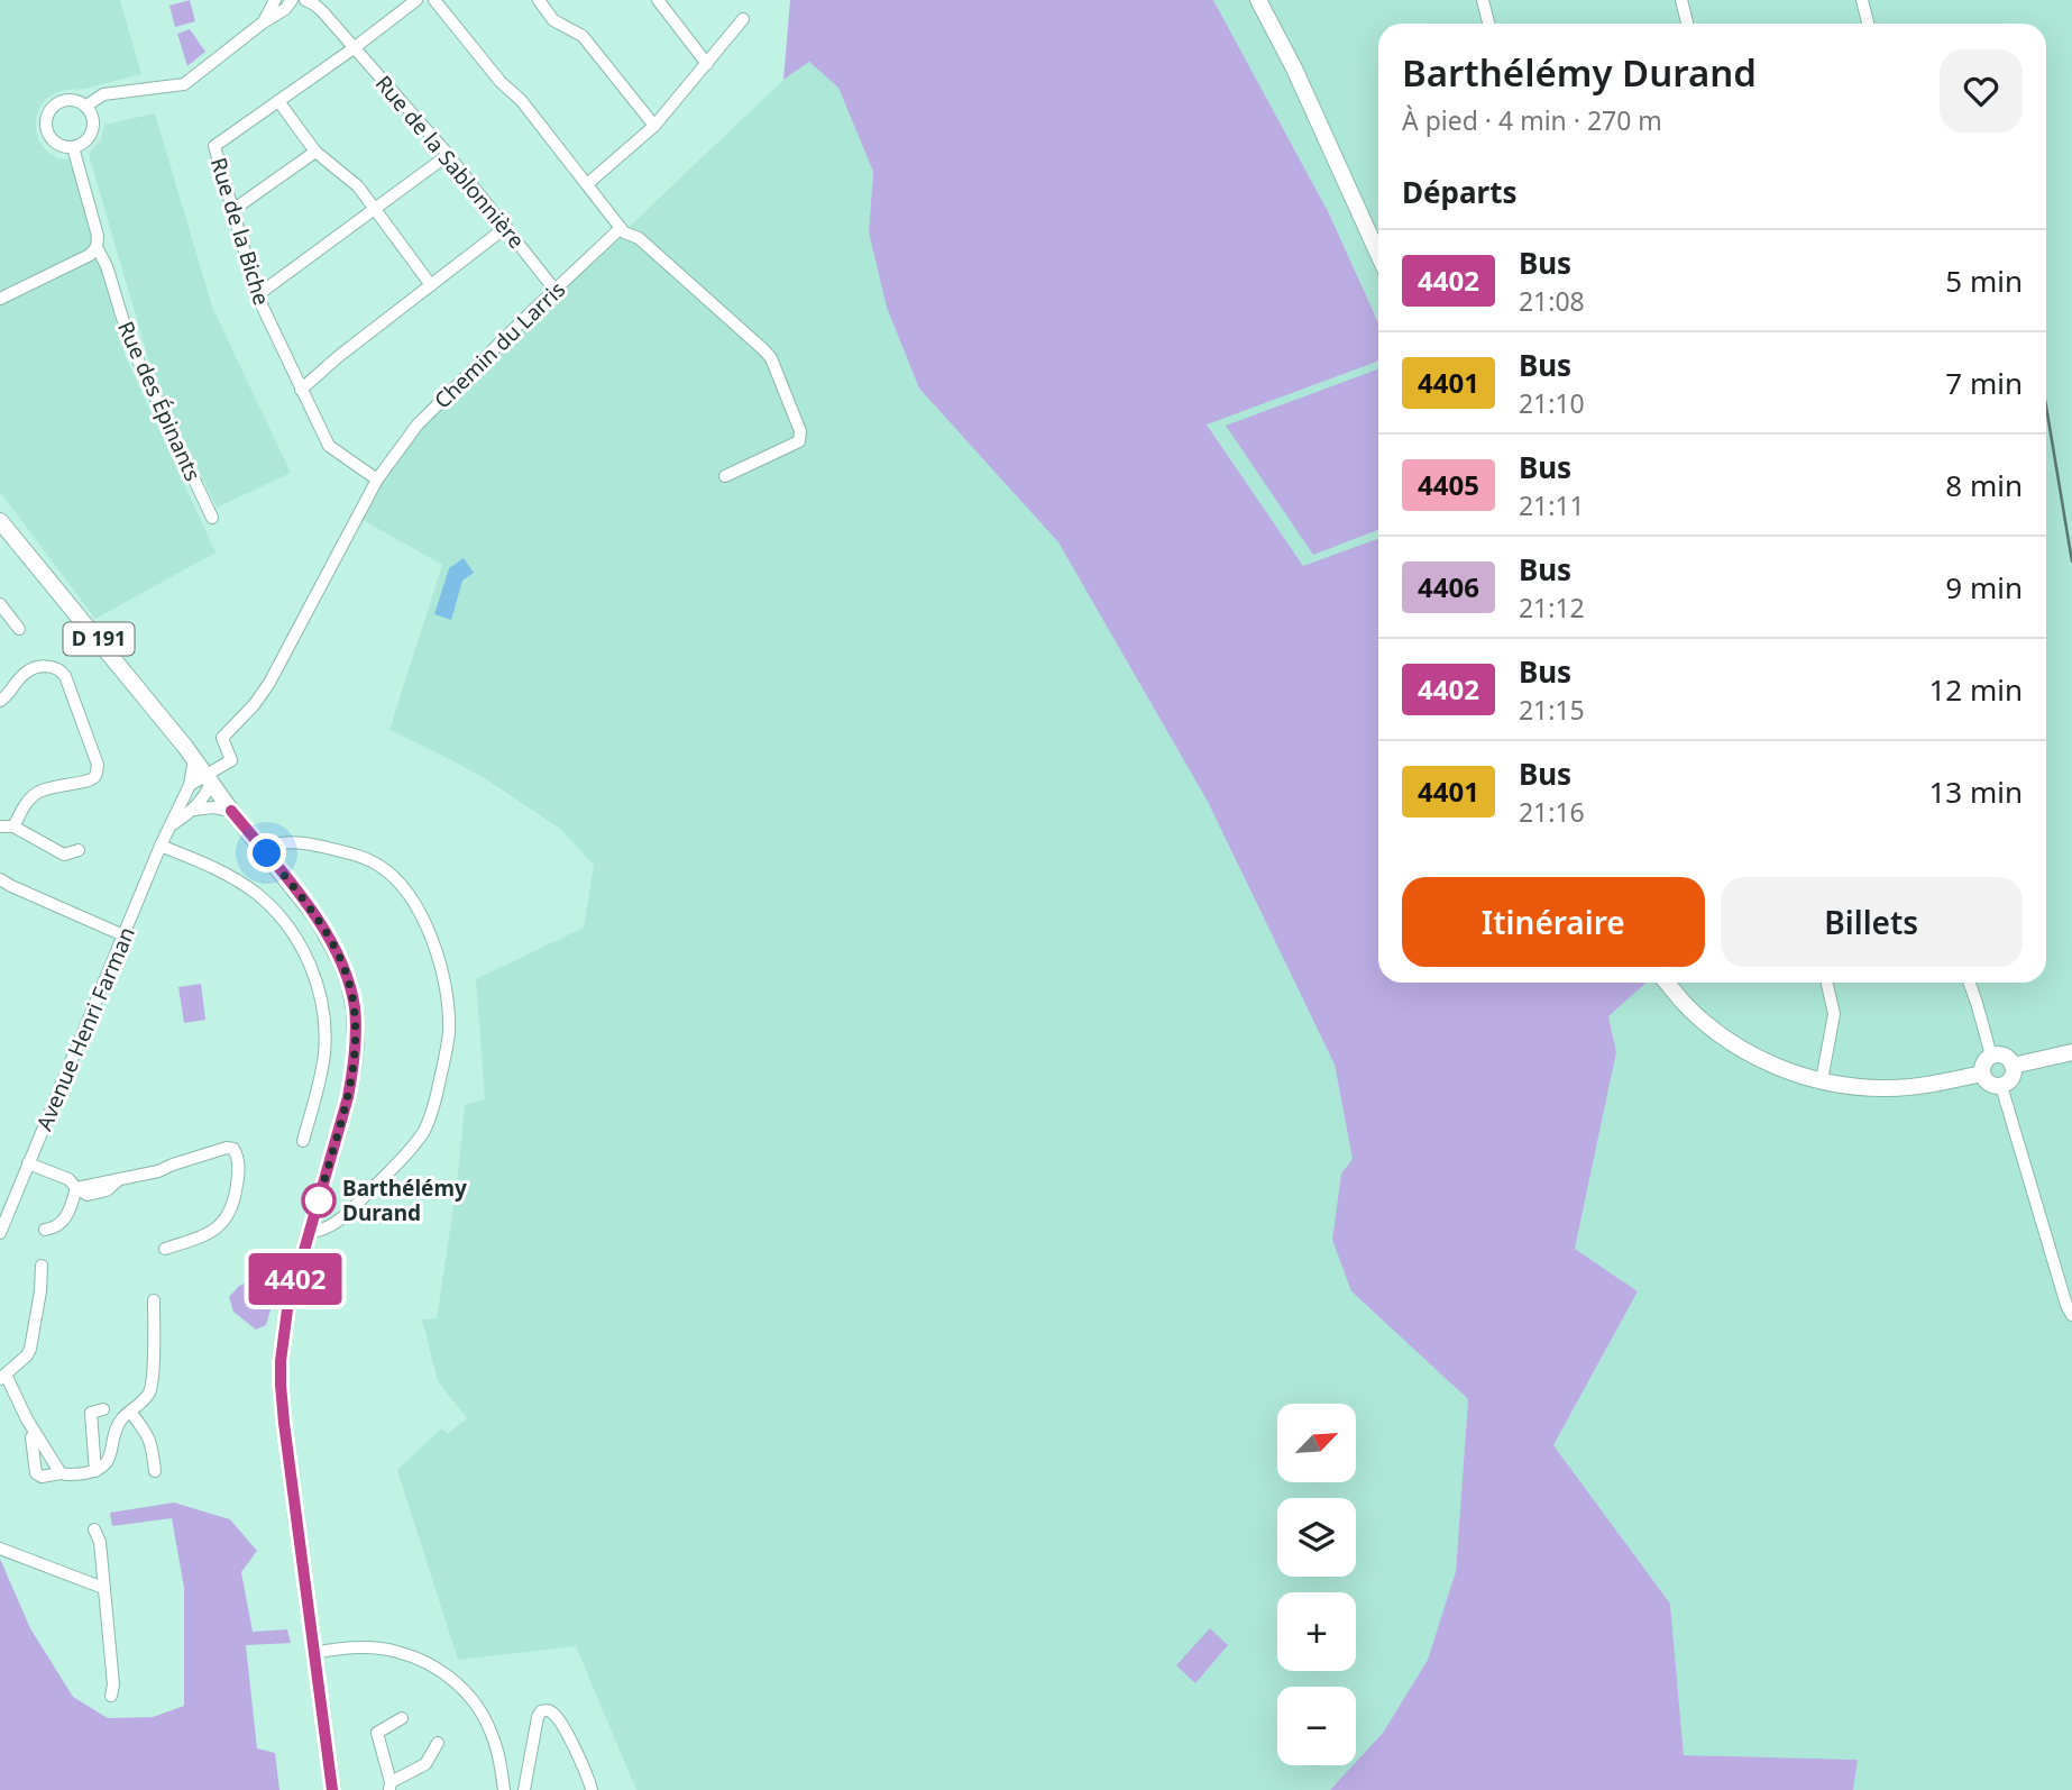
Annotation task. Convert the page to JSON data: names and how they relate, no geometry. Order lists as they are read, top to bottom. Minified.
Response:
{"streets":{"main road":["D 191"],"street":["Rue de la Sablonnière","Rue de la Biche","Chemin du Larris","Rue des Épinants","Avenue Henri Farman"]},"crossings":[["Rue de la Sablonnière","Rue de la Biche"],["Rue de la Sablonnière","Chemin du Larris"],["Rue de la Biche","Chemin du Larris"],["Chemin du Larris","D 191"],["Chemin du Larris","Avenue Henri Farman"],["D 191","Avenue Henri Farman"]],"places":["Barthélémy Durand"],"lines":["bus line 4402"],"north":"top right","page":{"on_map":"4402","heading":[["Barthélémy Durand","À pied · 4 min · 270 m"],"Départs"],"list":[{"mark":"4402","name":"Bus","note":"21:08","value":"5 min"},{"mark":"4401","name":"Bus","note":"21:10","value":"7 min"},{"mark":"4405","name":"Bus","note":"21:11","value":"8 min"},{"mark":"4406","name":"Bus","note":"21:12","value":"9 min"},{"mark":"4402","name":"Bus","note":"21:15","value":"12 min"},{"mark":"4401","name":"Bus","note":"21:16","value":"13 min"}],"buttons":["Itinéraire","Billets"],"map_buttons":["+","−"]}}
